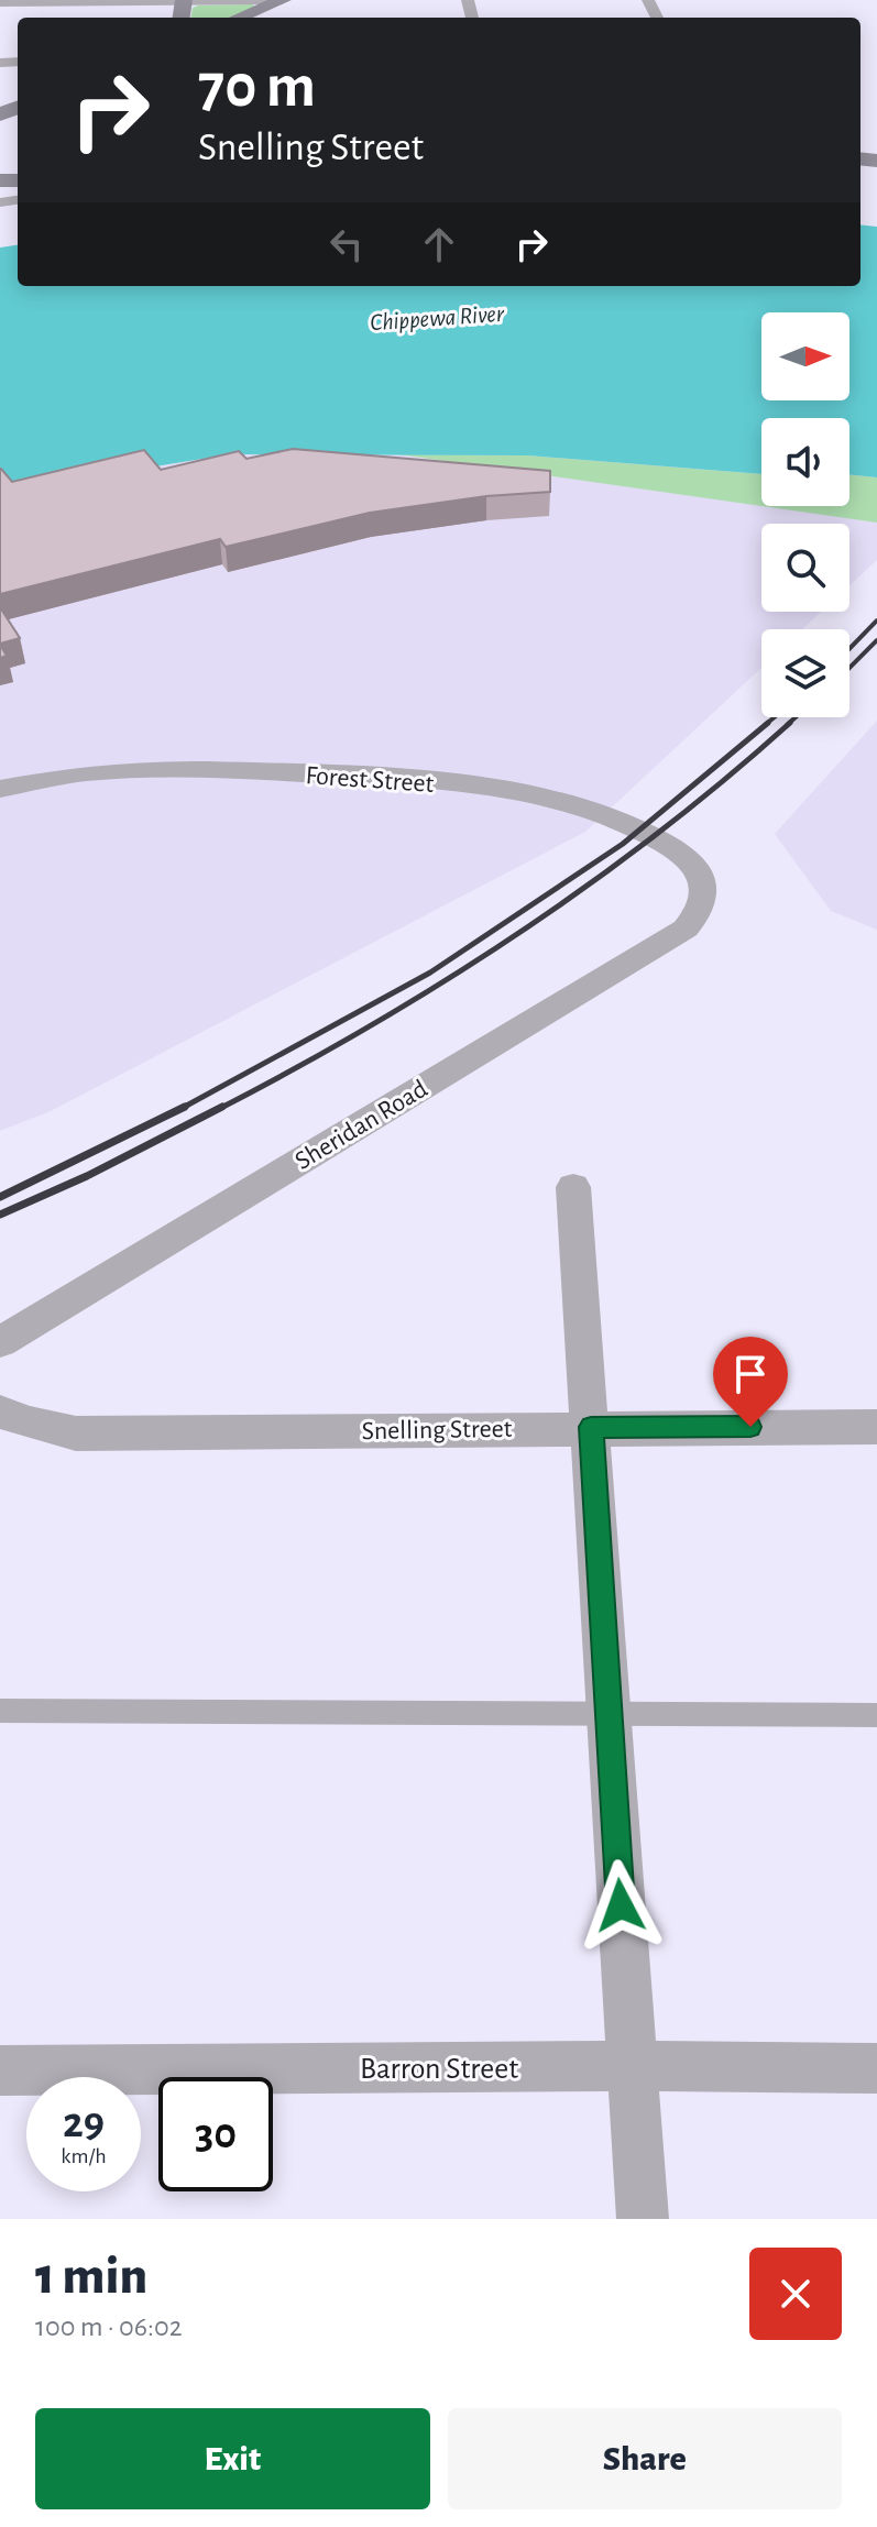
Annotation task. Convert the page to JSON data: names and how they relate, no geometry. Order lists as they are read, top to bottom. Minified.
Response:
{"streets":{"street":["Forest Street","Sheridan Road","Snelling Street","Barron Street"]},"crossings":[["Forest Street","Sheridan Road"]],"water":["Chippewa River"],"north":"right","page":{"turn":["70 m","Snelling Street"],"speed":"29 km/h","limit":"30","heading":["1 min","100 m · 06:02"],"buttons":["Exit","Share"]}}
